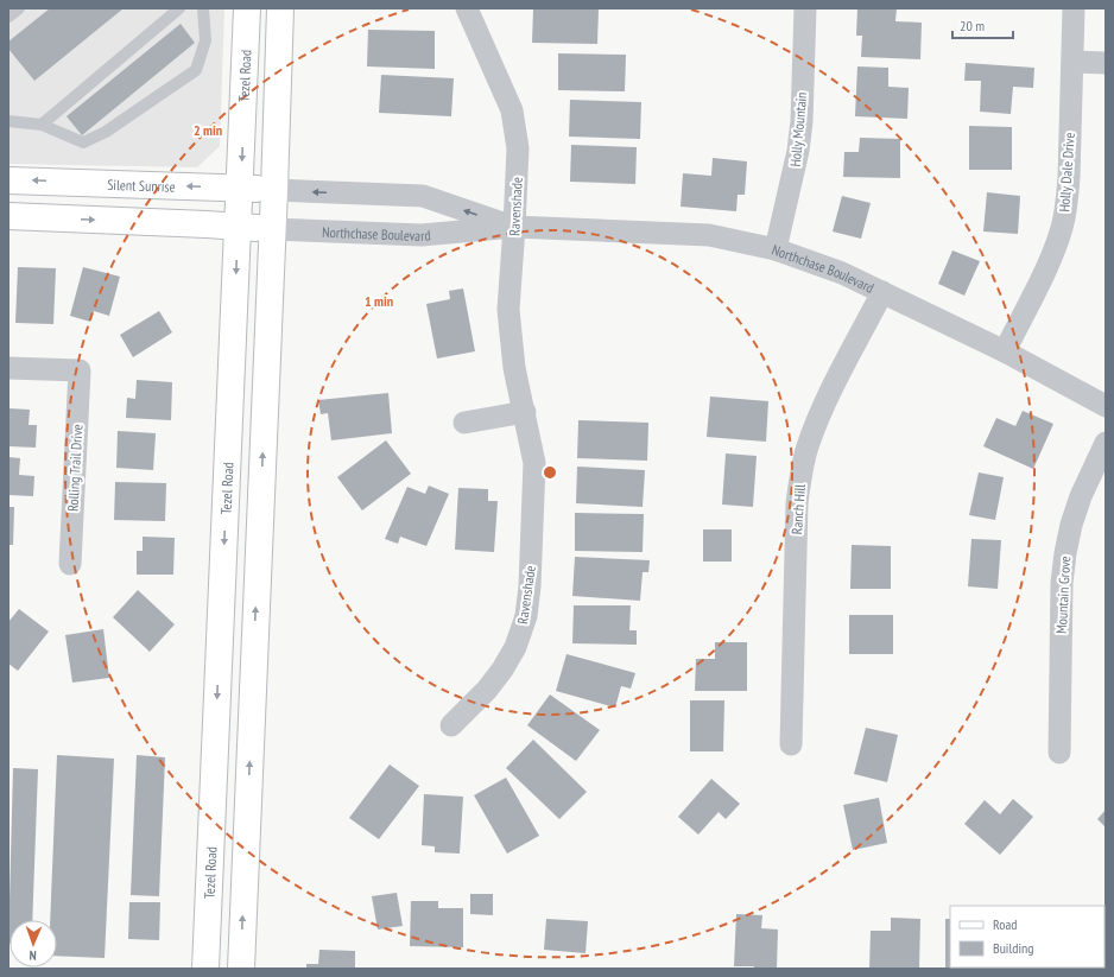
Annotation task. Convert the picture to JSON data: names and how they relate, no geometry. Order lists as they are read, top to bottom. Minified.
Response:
{"streets":{"main road":["Tezel Road","Silent Sunrise","Northchase Boulevard"],"street":["Holly Mountain","Holly Dale Drive","Ravenshade","Rolling Trail Drive","Ranch Hill","Mountain Grove"]},"crossings":[["Tezel Road","Silent Sunrise"],["Tezel Road","Northchase Boulevard"],["Holly Mountain","Northchase Boulevard"],["Holly Dale Drive","Northchase Boulevard"],["Silent Sunrise","Northchase Boulevard"],["Ravenshade","Northchase Boulevard"],["Northchase Boulevard","Ranch Hill"]],"legend":["Road","Building"],"scale_bar":"20 m","north":"bottom","rings":["2 min","1 min"]}
